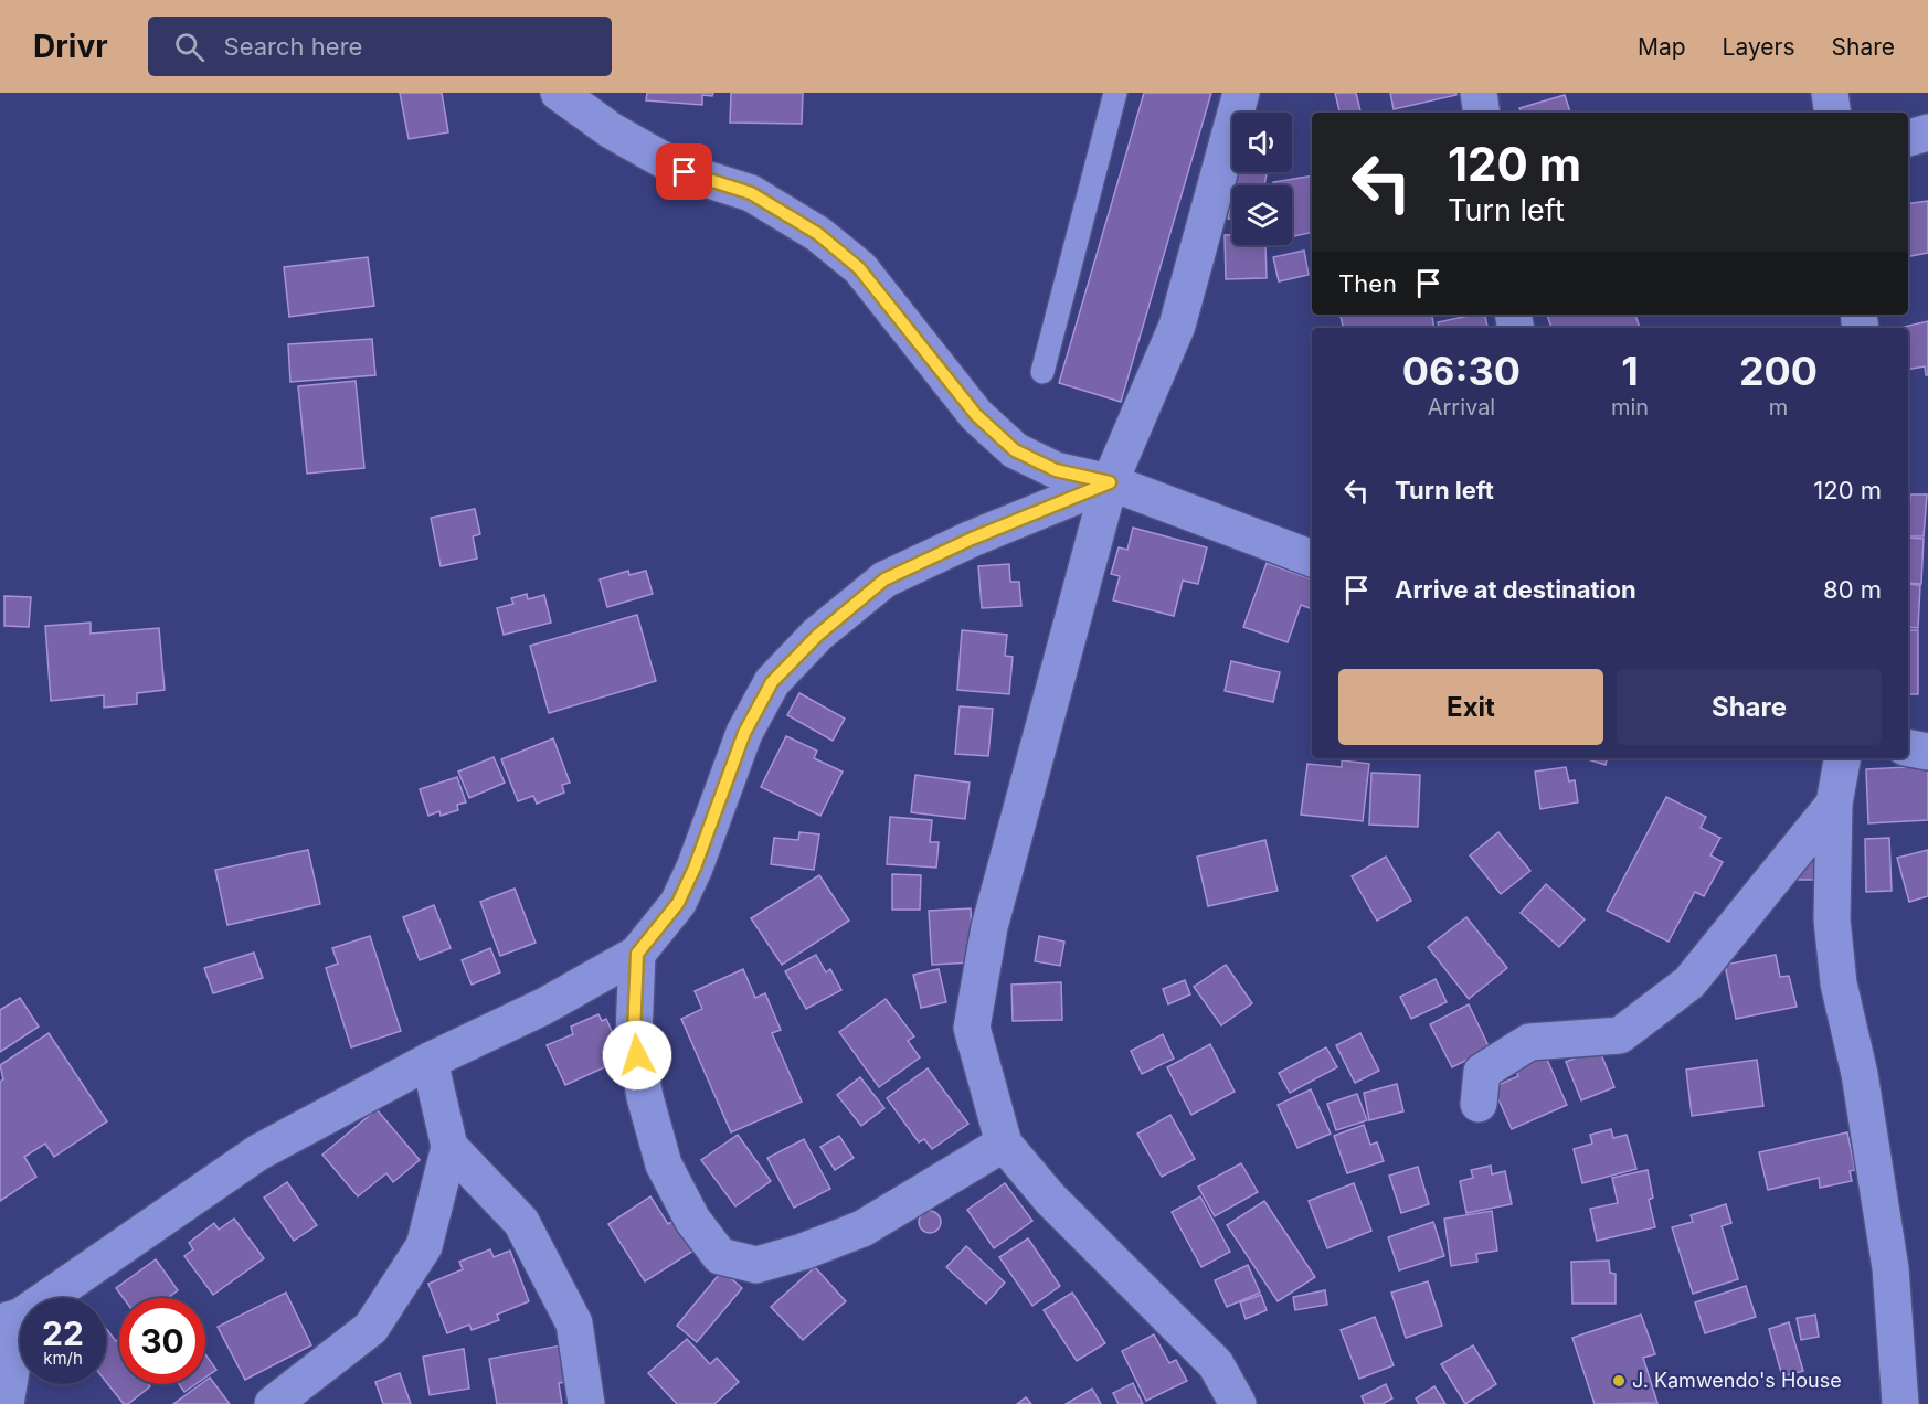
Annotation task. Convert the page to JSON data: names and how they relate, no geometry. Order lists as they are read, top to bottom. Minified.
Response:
{"places":["J. Kamwendo's House"],"page":{"header":"Drivr","search":"Search here","nav":["Map","Layers","Share"],"turn":["120 m","Turn left"],"then":"Then","eta":["06:30","Arrival","1","min","200","m"],"list":[{"name":"Turn left","value":"120 m"},{"name":"Arrive at destination","value":"80 m"}],"buttons":["Exit","Share"],"speed":"22 km/h","limit":"30"}}
